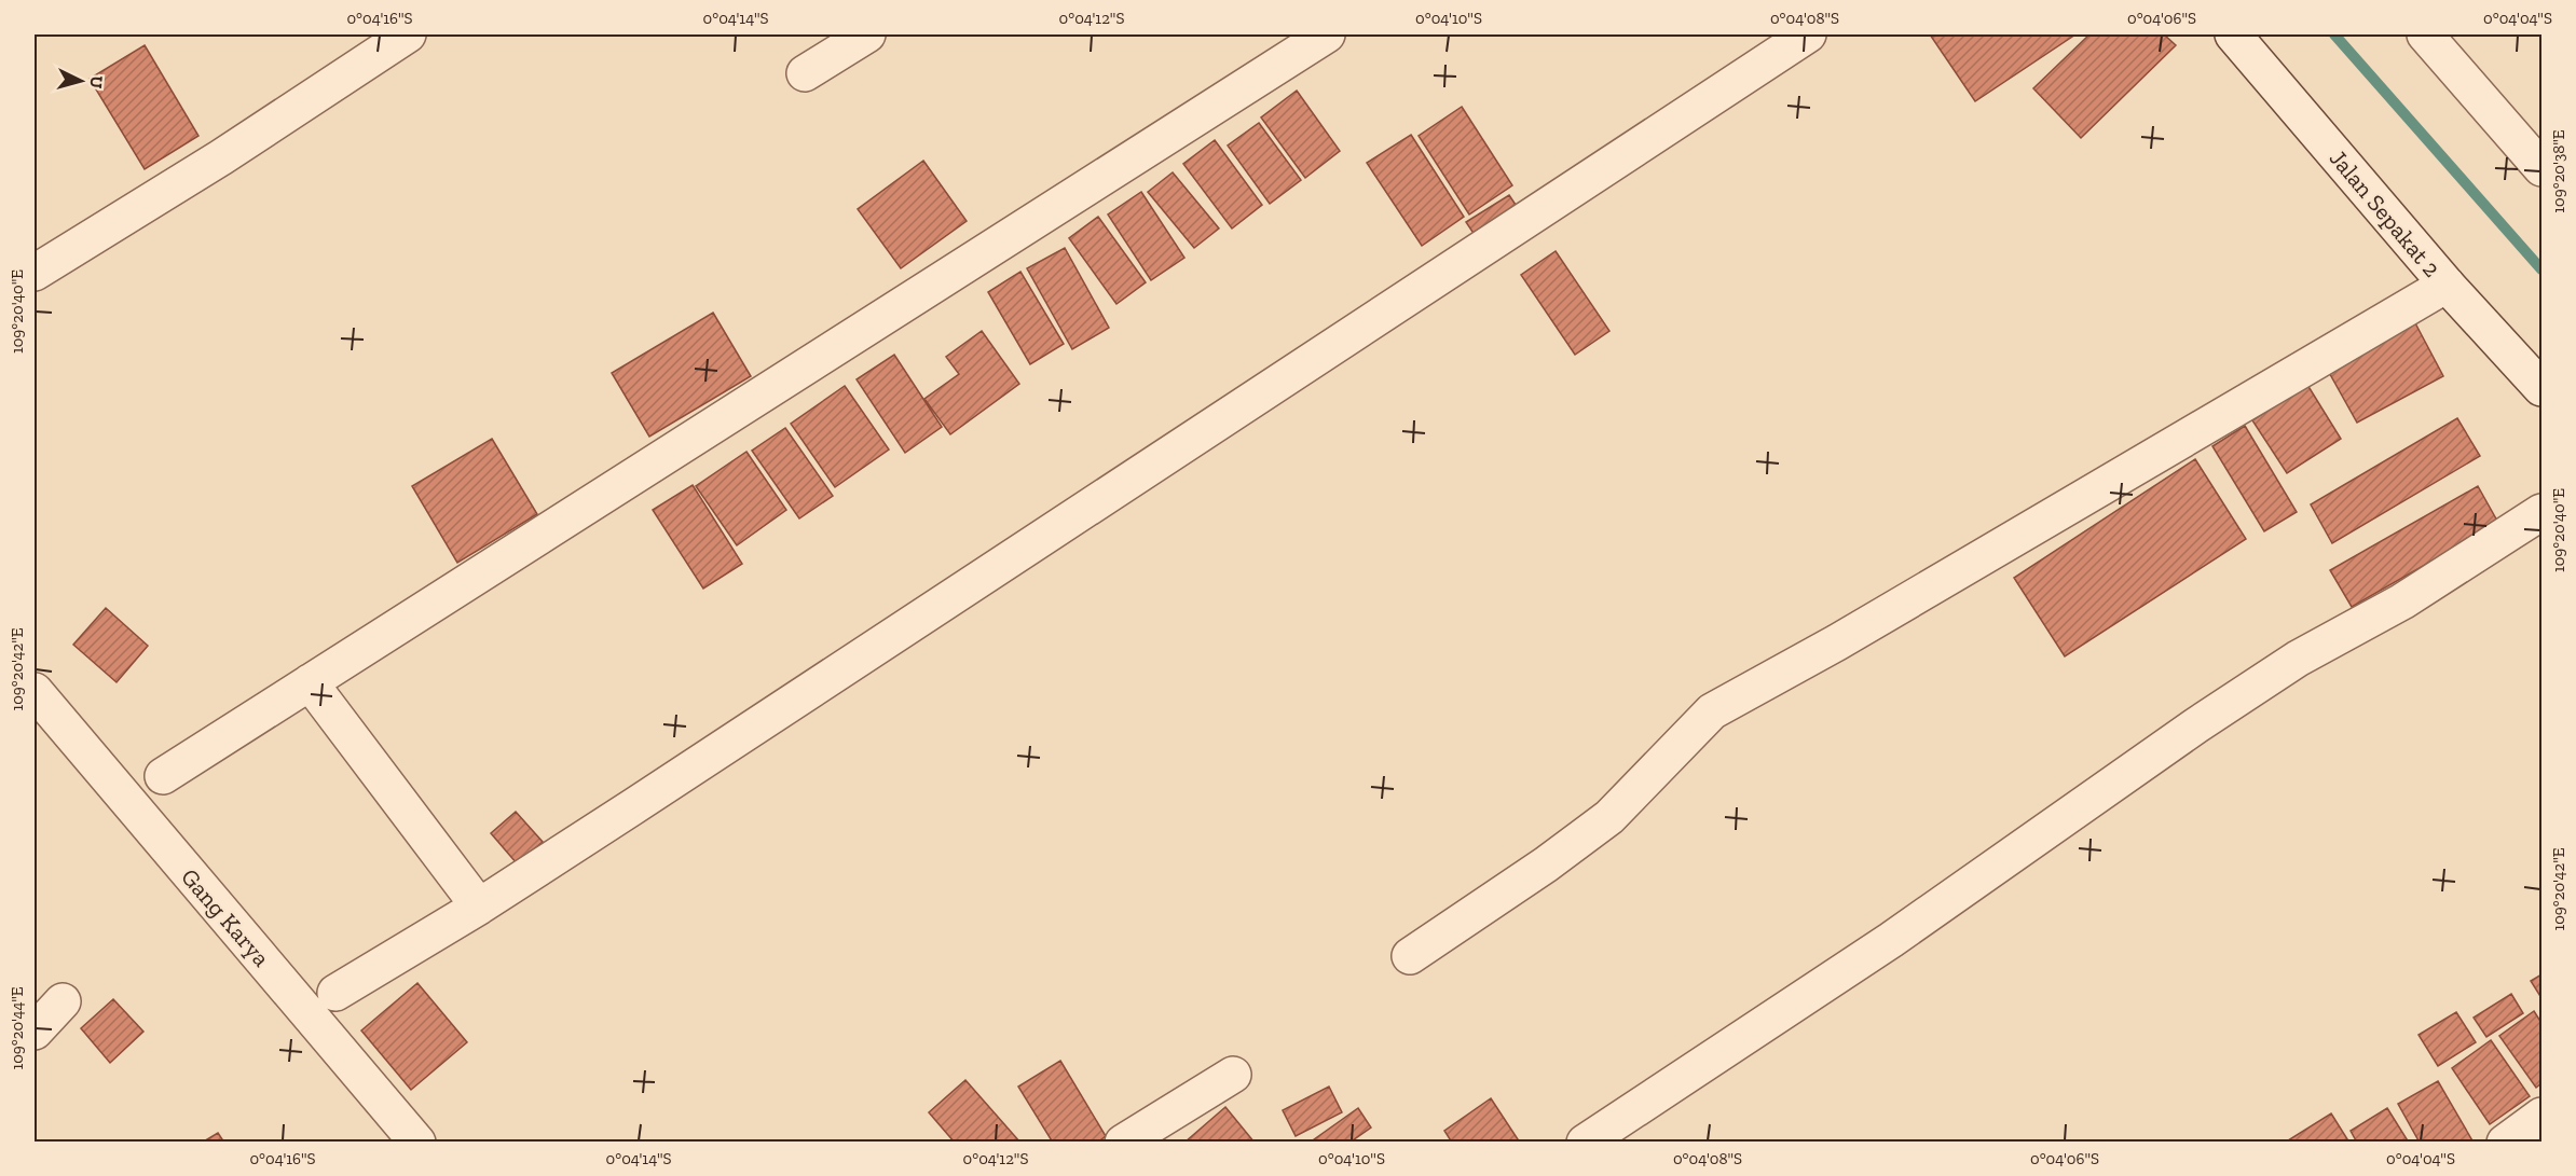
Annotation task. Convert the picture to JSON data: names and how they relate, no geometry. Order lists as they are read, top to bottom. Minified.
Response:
{"streets":{"street":["Jalan Sepakat 2","Gang Karya"]},"north":"right","coordinates":["0°04'16\"S","0°04'14\"S","0°04'12\"S","0°04'10\"S","0°04'08\"S","0°04'06\"S","0°04'04\"S","109°20'38\"E","109°20'40\"E","109°20'42\"E","109°20'44\"E"]}
